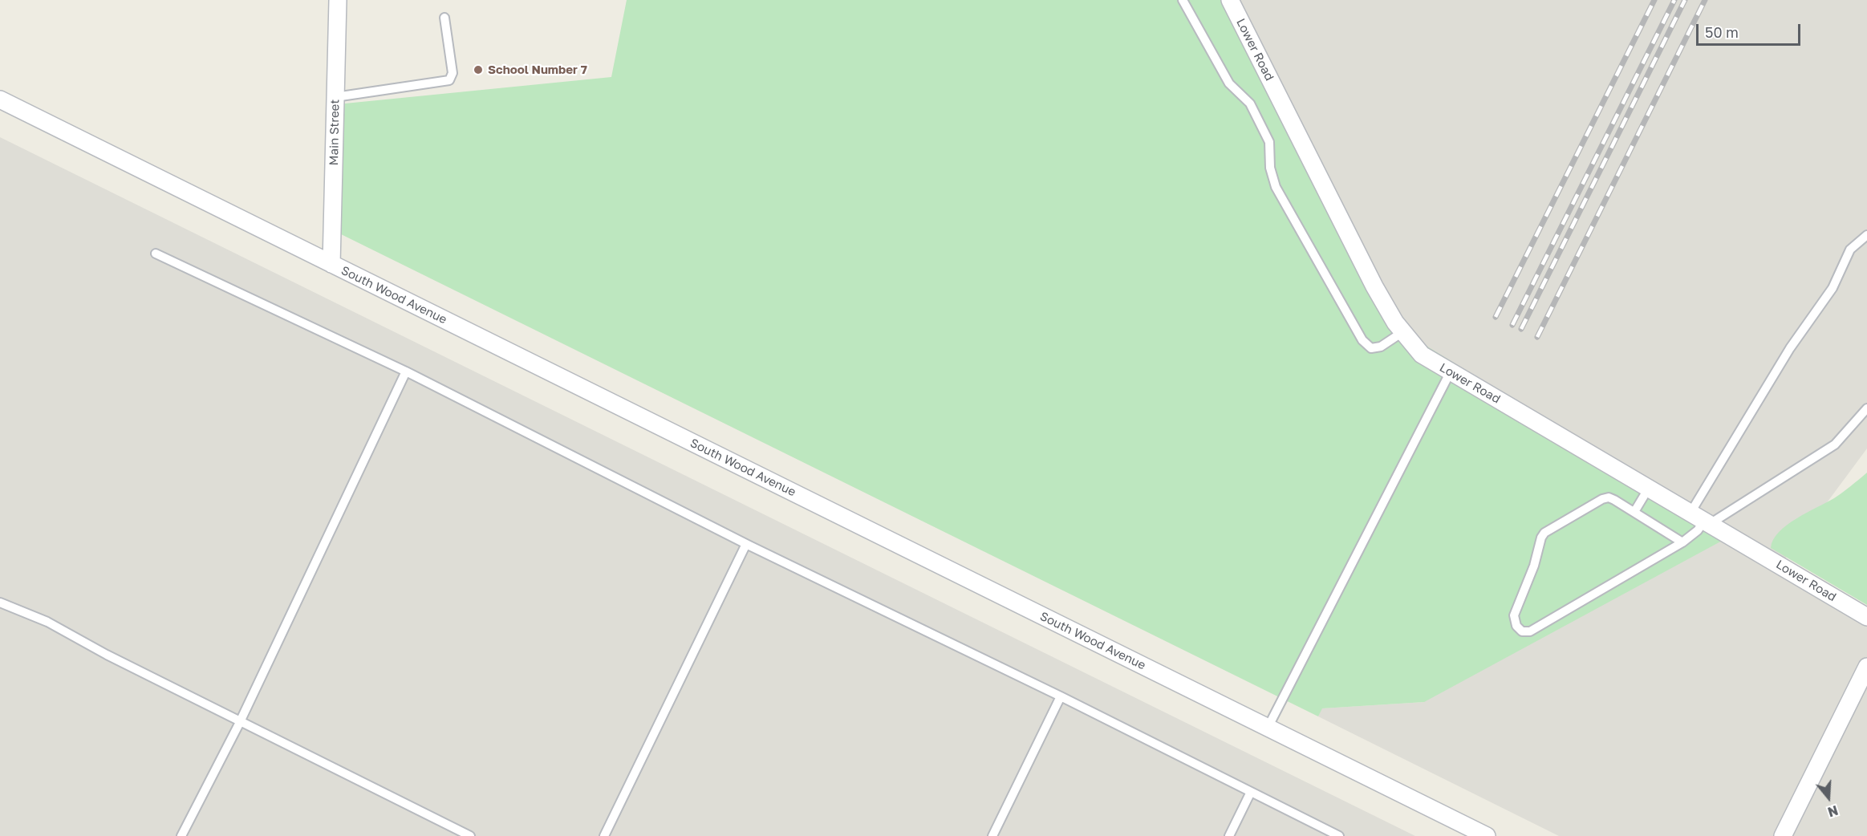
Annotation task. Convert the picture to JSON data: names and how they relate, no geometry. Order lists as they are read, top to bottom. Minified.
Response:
{"streets":{"street":["Lower Road","Main Street","South Wood Avenue"]},"crossings":[["Main Street","South Wood Avenue"]],"places":["School Number 7"],"scale_bar":"50 m","north":"bottom"}
